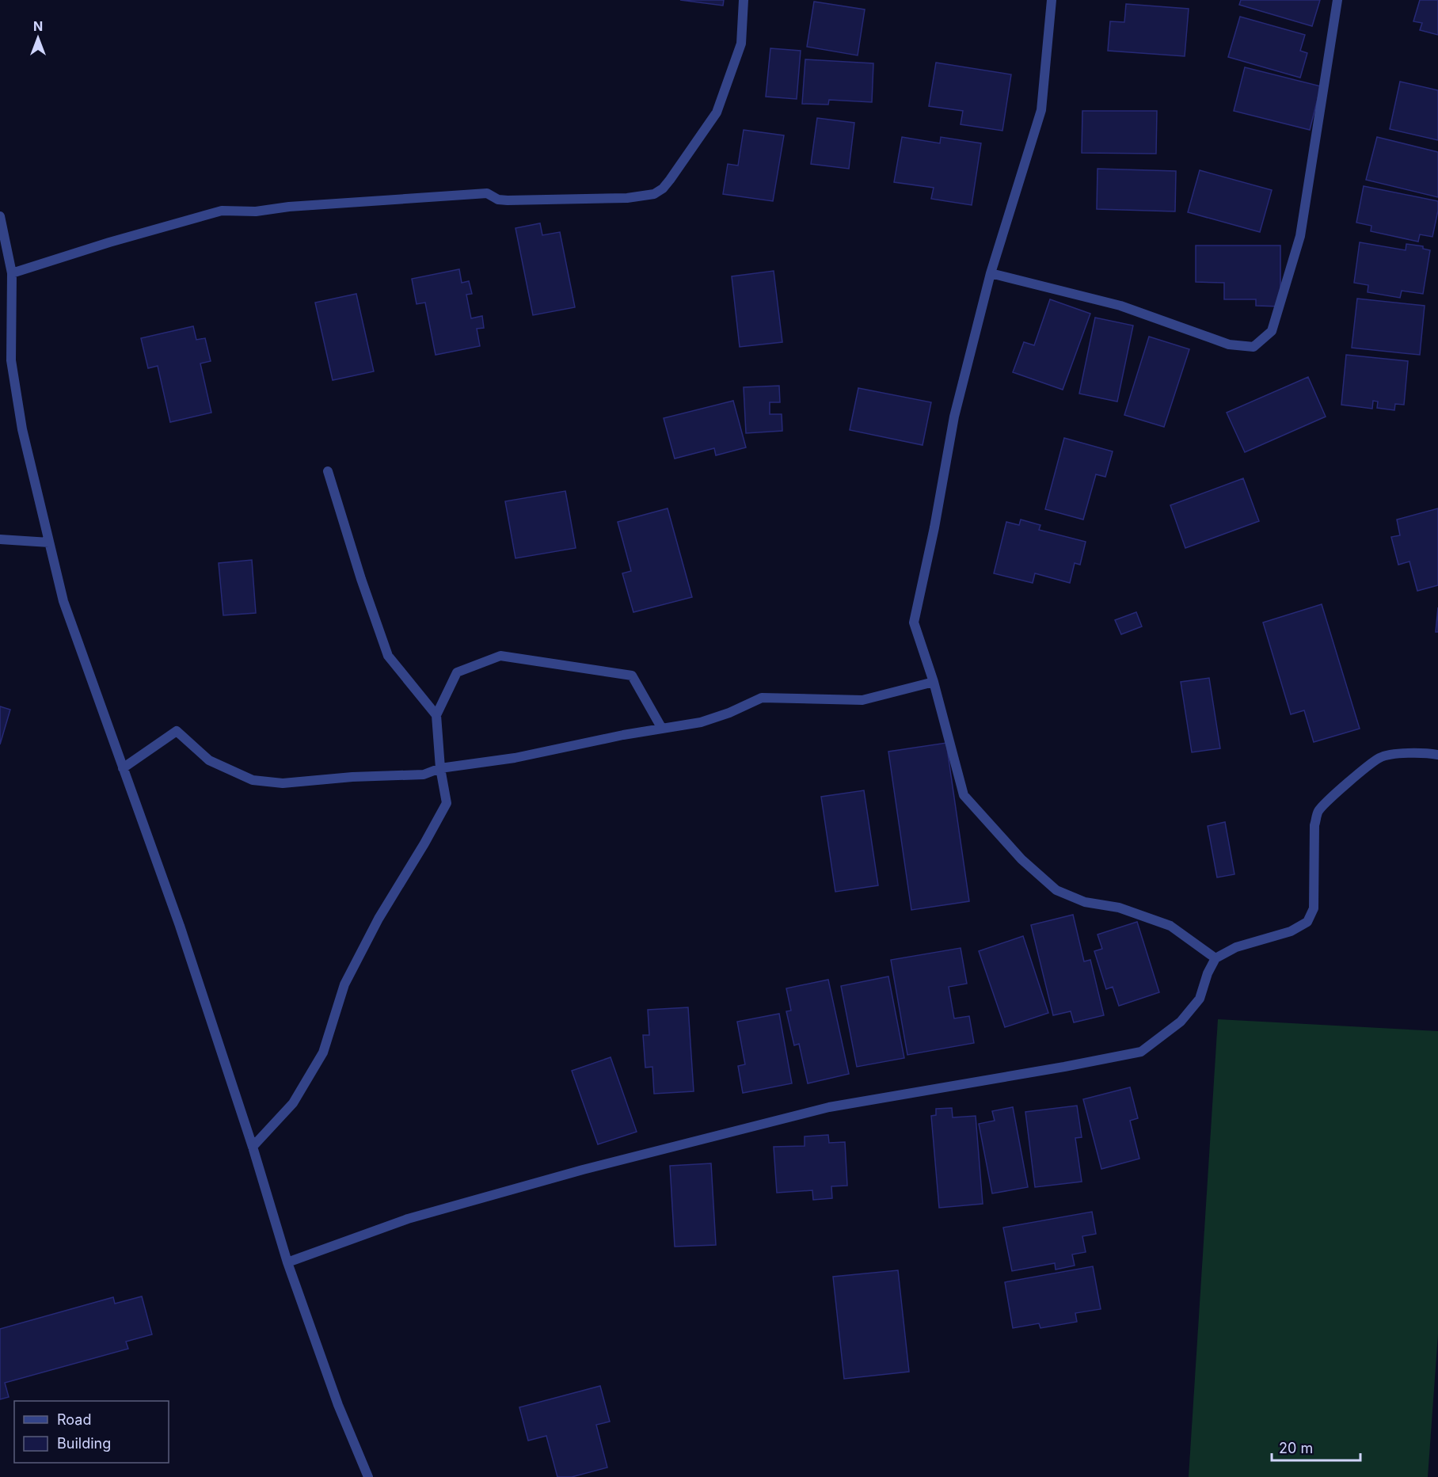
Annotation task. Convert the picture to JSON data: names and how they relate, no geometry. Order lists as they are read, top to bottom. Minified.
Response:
{"legend":["Road","Building"],"scale_bar":"20 m","north":"top"}
